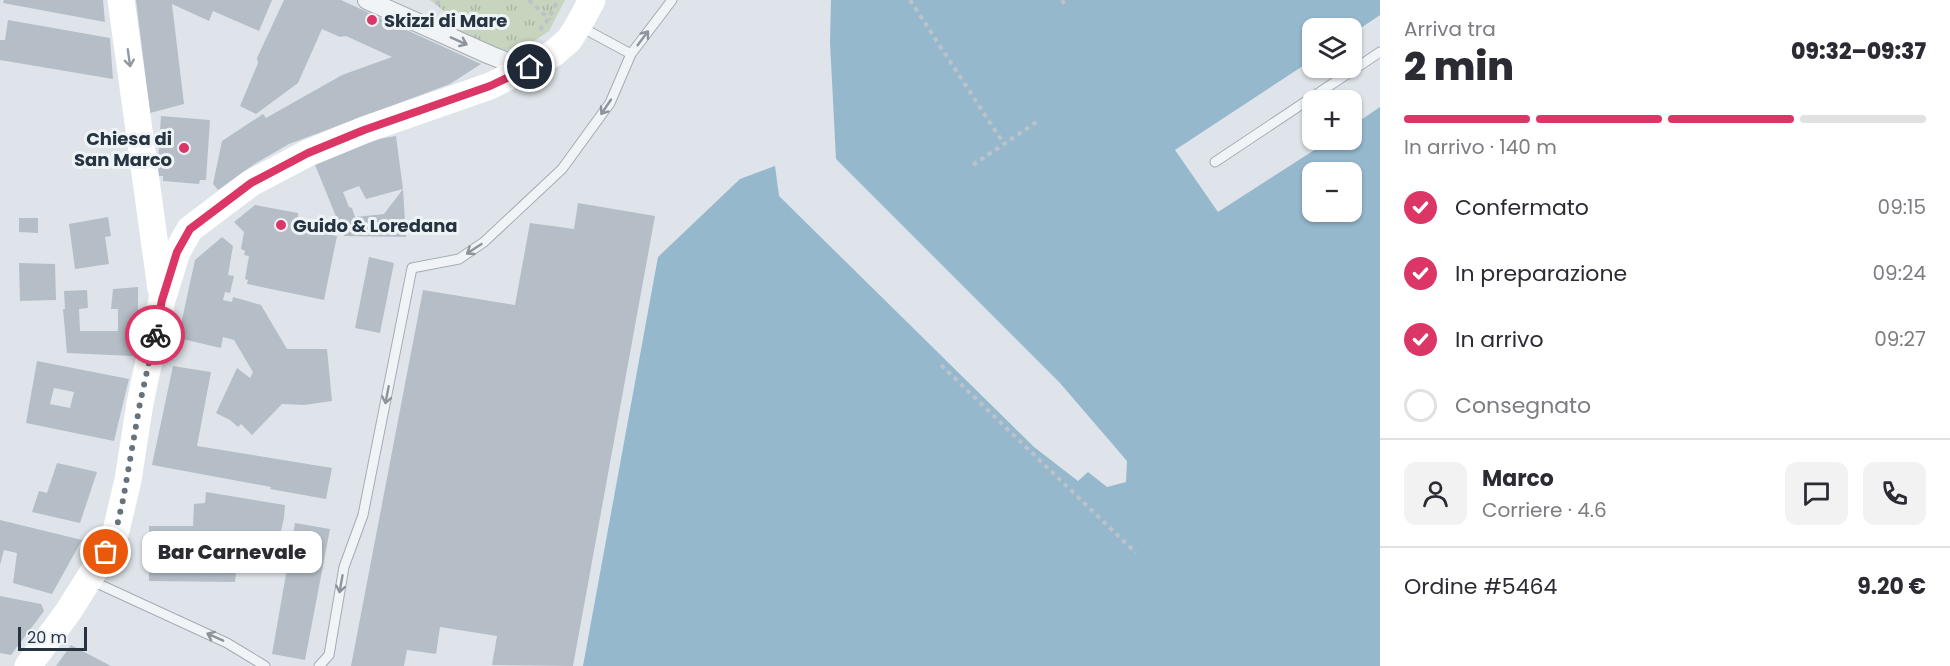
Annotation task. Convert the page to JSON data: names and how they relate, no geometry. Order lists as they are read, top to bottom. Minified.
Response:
{"places":["Skizzi di Mare","Chiesa di San Marco","Guido & Loredana","Bar Carnevale"],"scale_bar":"20 m","page":{"heading":["2 min","Arriva tra","09:32–09:37"],"panel":["Marco","Corriere · 4.6","Ordine #5464","9.20 €"],"map_buttons":["+","−"],"bar":"In arrivo · 140 m","list":[["Confermato","09:15"],["In preparazione","09:24"],["In arrivo","09:27"],"Consegnato"],"bubble":"Bar Carnevale","scale":"20 m"}}
